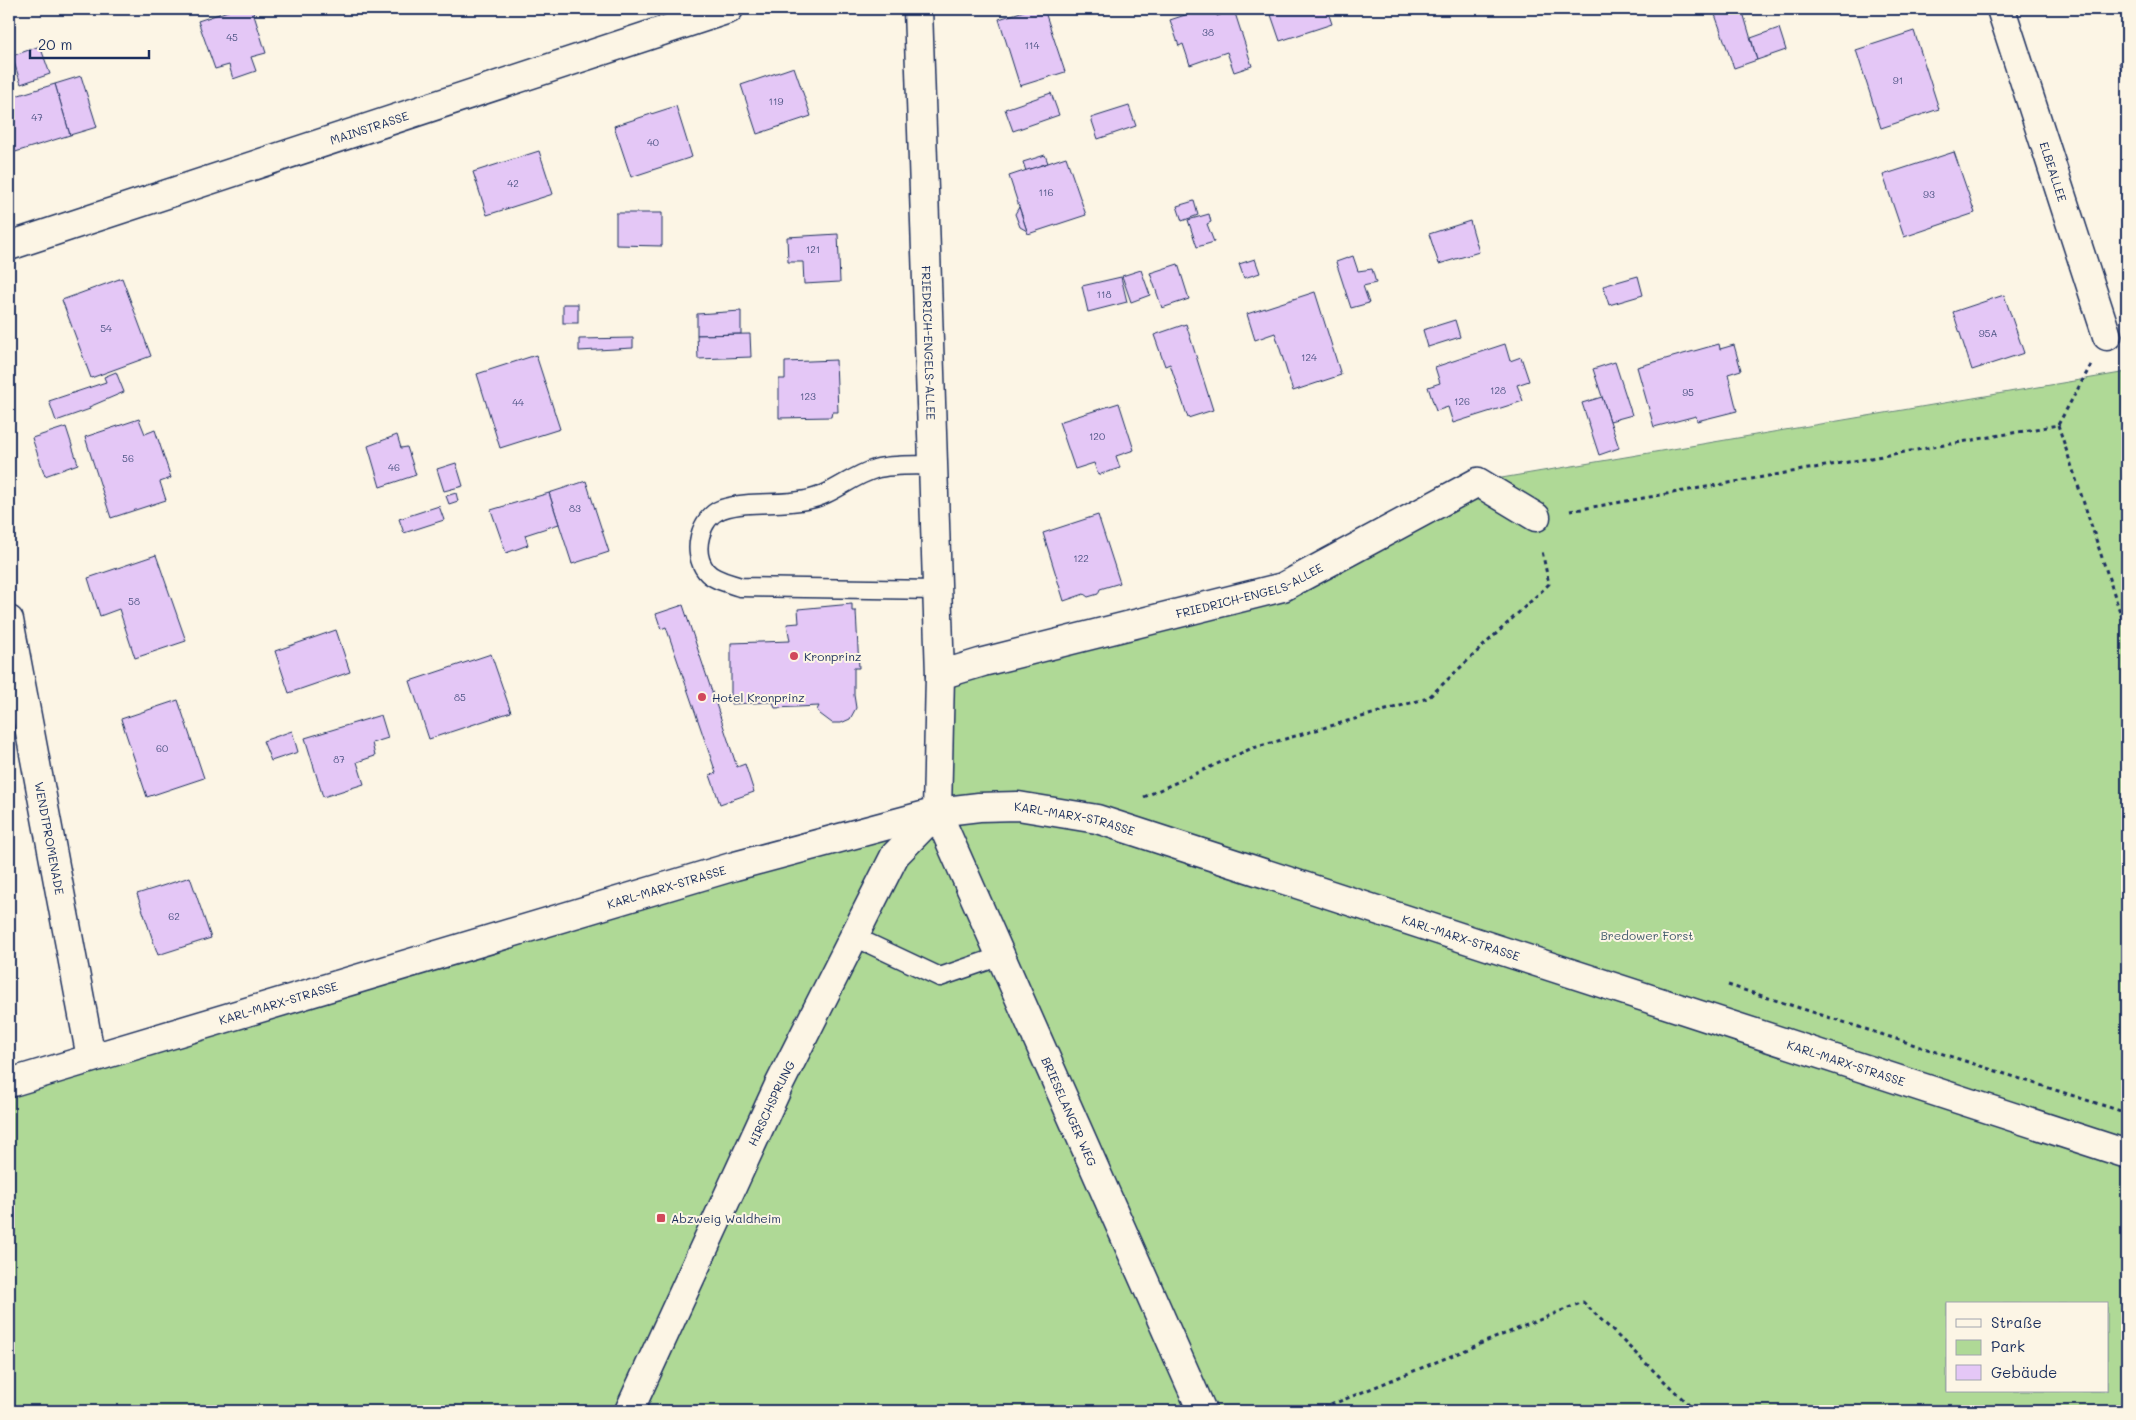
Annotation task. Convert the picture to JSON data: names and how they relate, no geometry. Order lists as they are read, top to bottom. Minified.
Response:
{"streets":{"street":["MAINSTRASSE","ELBEALLEE","FRIEDRICH-ENGELS-ALLEE","KARL-MARX-STRASSE","WENDTPROMENADE","HIRSCHSPRUNG","BRIESELANGER WEG"]},"crossings":[["FRIEDRICH-ENGELS-ALLEE","KARL-MARX-STRASSE"],["FRIEDRICH-ENGELS-ALLEE","HIRSCHSPRUNG"],["FRIEDRICH-ENGELS-ALLEE","BRIESELANGER WEG"],["KARL-MARX-STRASSE","WENDTPROMENADE"],["KARL-MARX-STRASSE","HIRSCHSPRUNG"],["KARL-MARX-STRASSE","BRIESELANGER WEG"],["HIRSCHSPRUNG","BRIESELANGER WEG"]],"parks":["Bredower Forst"],"places":{"other":["Kronprinz","Hotel Kronprinz"],"transit":["Abzweig Waldheim"]},"house_numbers":["38","45","114","91","119","47","40","42","116","93","121","118","54","95A","124","128","95","123","126","44","120","56","46","83","122","58","85","60","87","62"],"legend":["Straße","Park","Gebäude"],"scale_bar":"20 m"}
